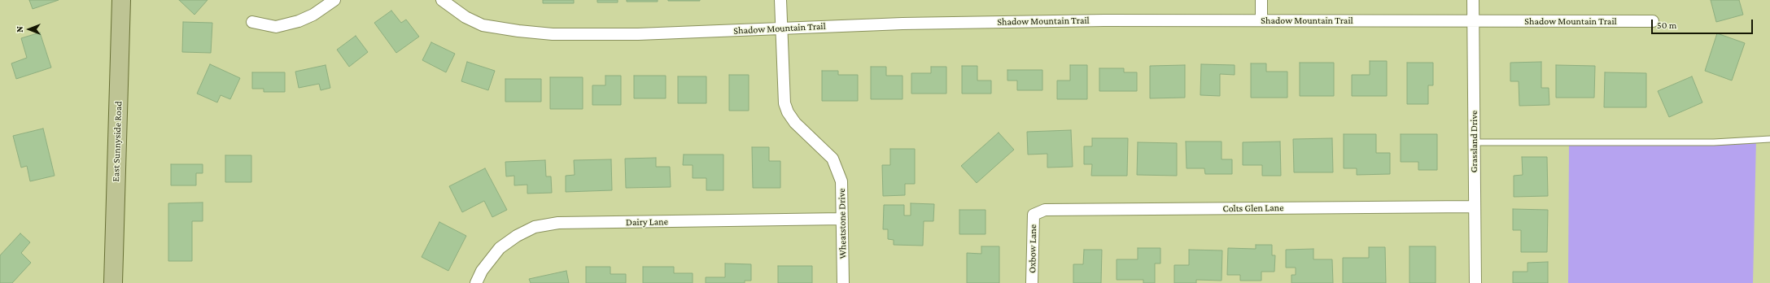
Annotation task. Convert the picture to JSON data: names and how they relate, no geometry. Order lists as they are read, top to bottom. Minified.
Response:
{"streets":{"main road":["East Sunnyside Road"],"street":["Shadow Mountain Trail","Grassland Drive","Colts Glen Lane","Dairy Lane","Wheatstone Drive","Oxbow Lane"]},"crossings":[["Shadow Mountain Trail","Grassland Drive"],["Shadow Mountain Trail","Wheatstone Drive"],["Grassland Drive","Colts Glen Lane"],["Colts Glen Lane","Oxbow Lane"],["Dairy Lane","Wheatstone Drive"]],"scale_bar":"50 m","north":"left"}
